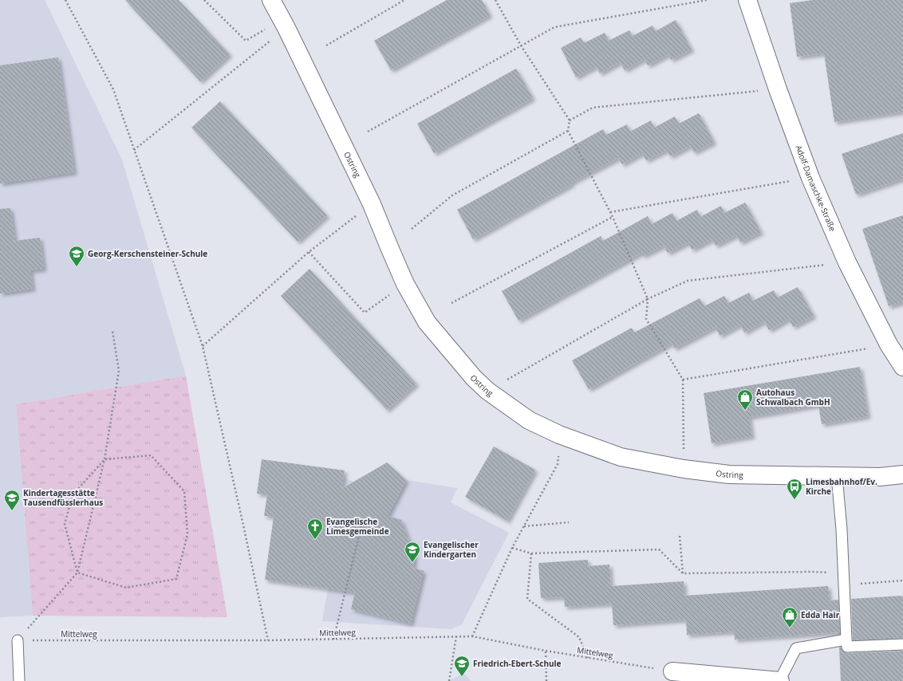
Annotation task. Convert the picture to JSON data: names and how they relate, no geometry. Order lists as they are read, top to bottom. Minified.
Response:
{"streets":{"street":["Ostring","Adolf-Damaschke-Straße"],"path":["Mittelweg"]},"places":{"school or university":["Georg-Kerschensteiner-Schule","Kindertagesstätte Tausendfüsslerhaus","Evangelischer Kindergarten","Friedrich-Ebert-Schule"],"shop":["Autohaus Schwalbach GmbH","Edda Hair"],"bus stop":["Limesbahnhof/Ev. Kirche"],"church":["Evangelische Limesgemeinde"]}}
